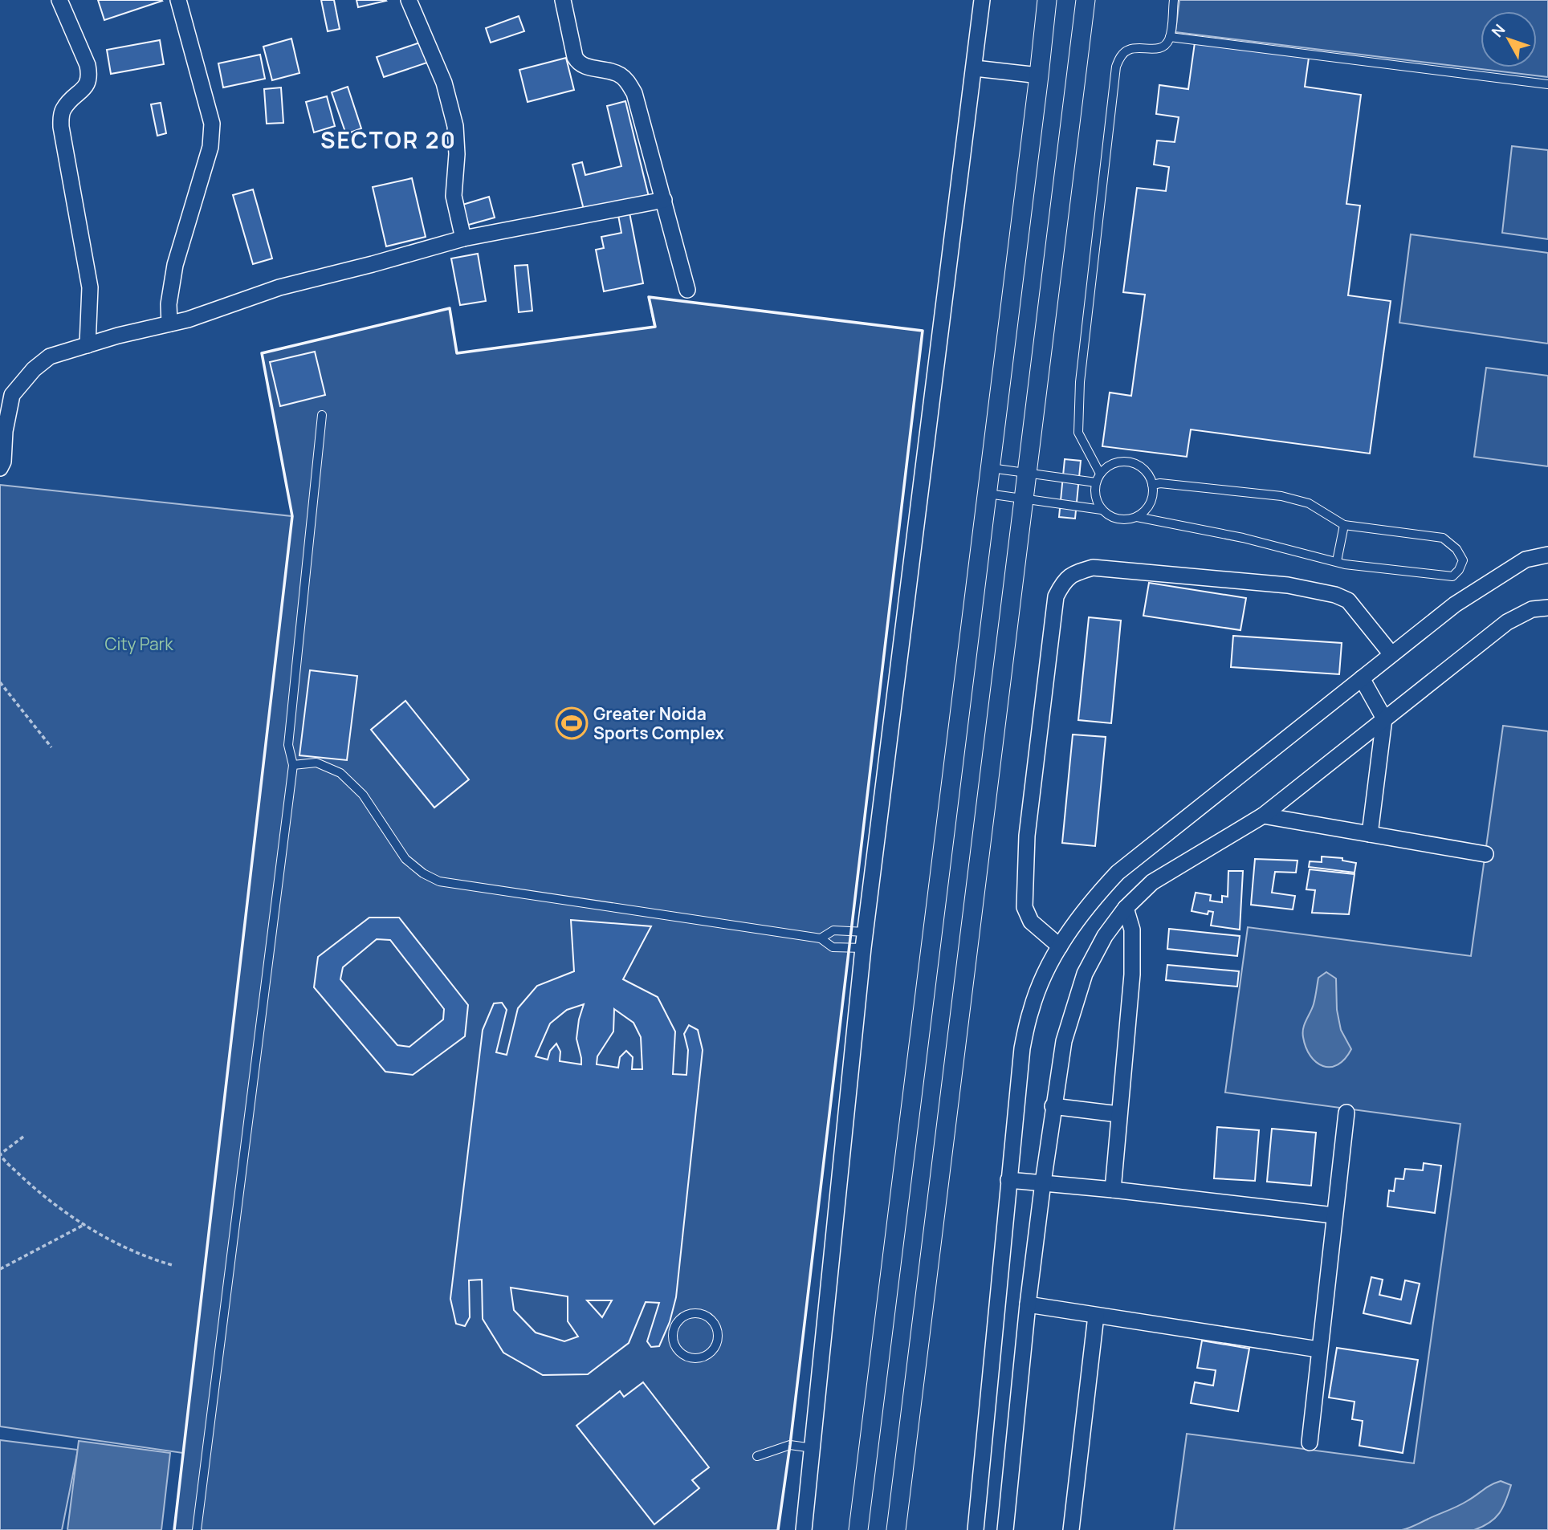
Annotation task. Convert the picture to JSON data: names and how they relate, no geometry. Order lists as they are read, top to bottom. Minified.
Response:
{"districts":["SECTOR 20"],"parks":["City Park"],"places":{"sports":["Greater Noida Sports Complex"]},"north":"top left"}
